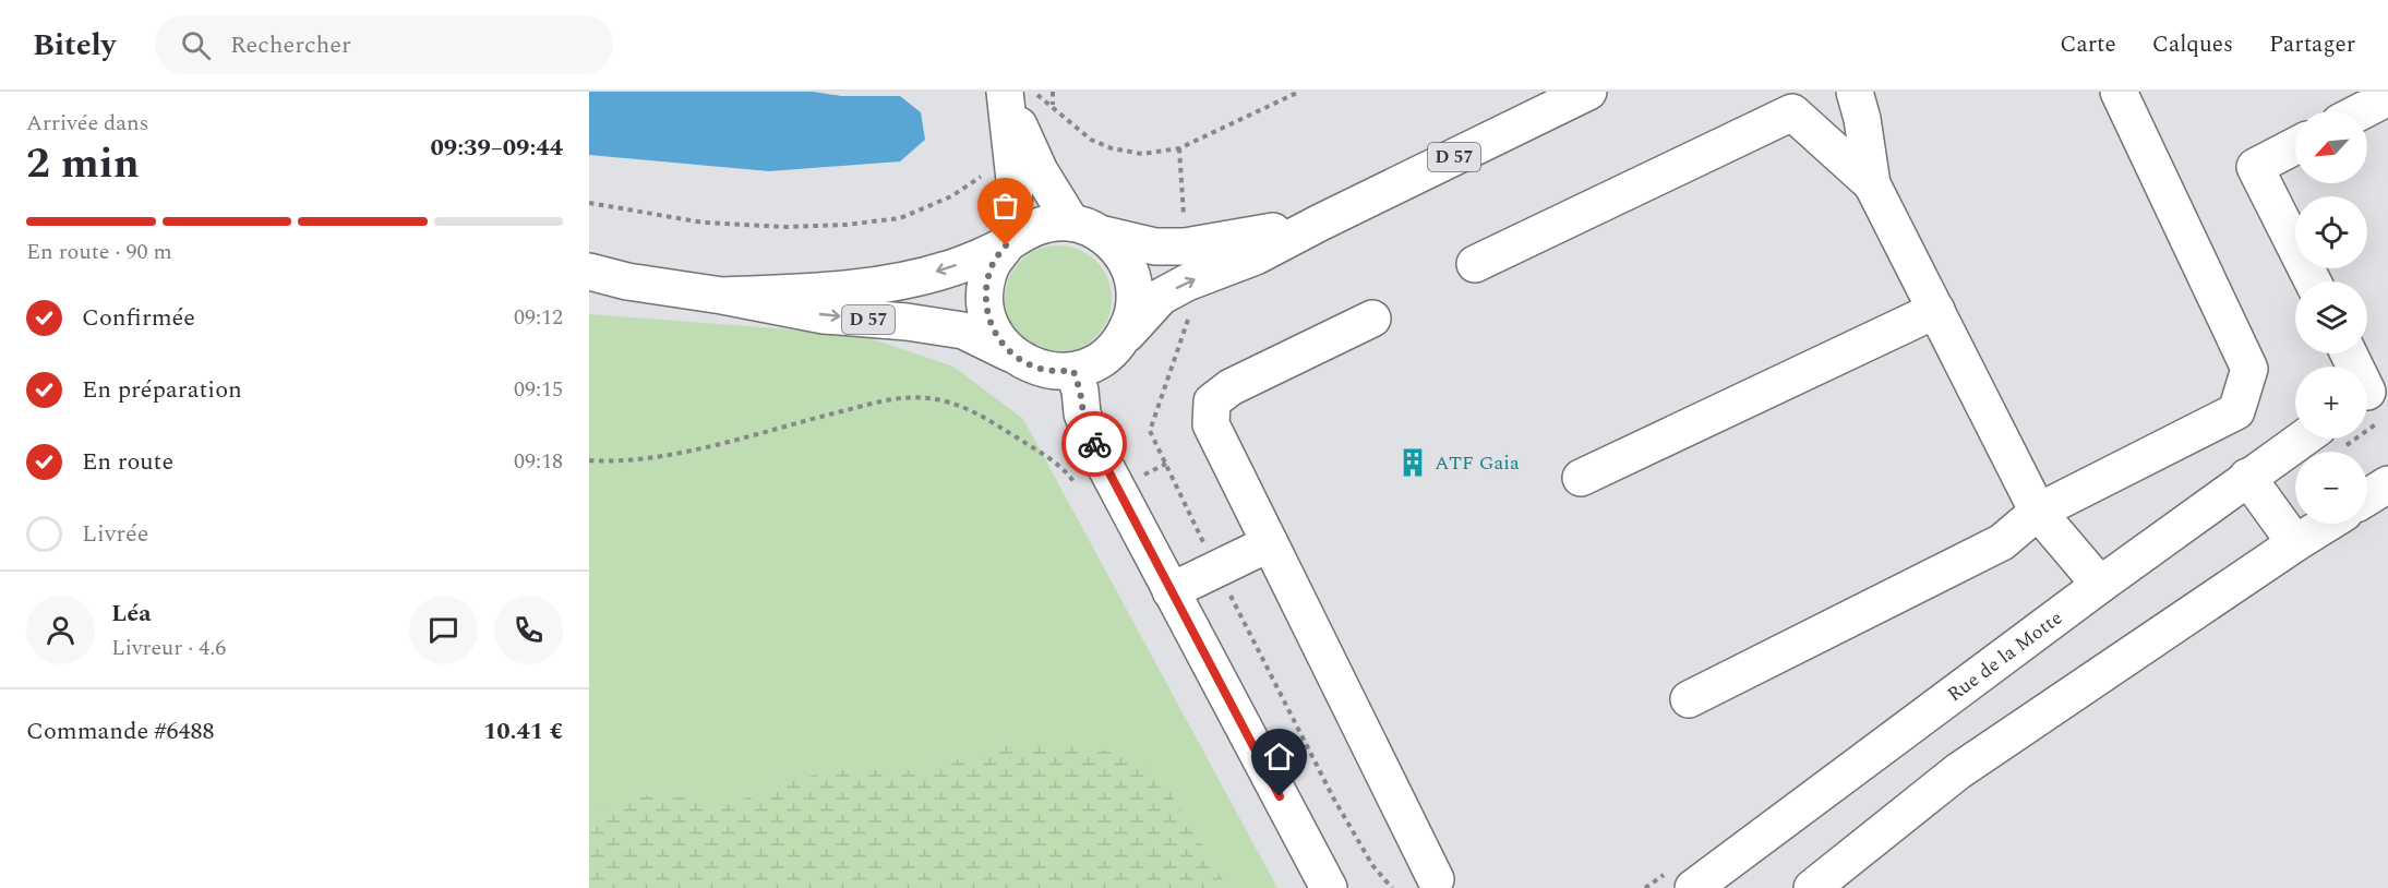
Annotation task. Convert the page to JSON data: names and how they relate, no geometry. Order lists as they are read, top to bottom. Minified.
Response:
{"streets":{"main road":["D 57","Rue de la Motte"]},"places":{"building":["ATF Gaia"]},"north":"bottom left","page":{"header":"Bitely","search":"Rechercher","nav":["Carte","Calques","Partager"],"heading":["2 min","Arrivée dans","09:39–09:44"],"panel":["Léa","Livreur · 4.6","Commande #6488","10.41 €"],"map_buttons":["+","−"],"bar":"En route · 90 m","list":[["Confirmée","09:12"],["En préparation","09:15"],["En route","09:18"],"Livrée"]}}
